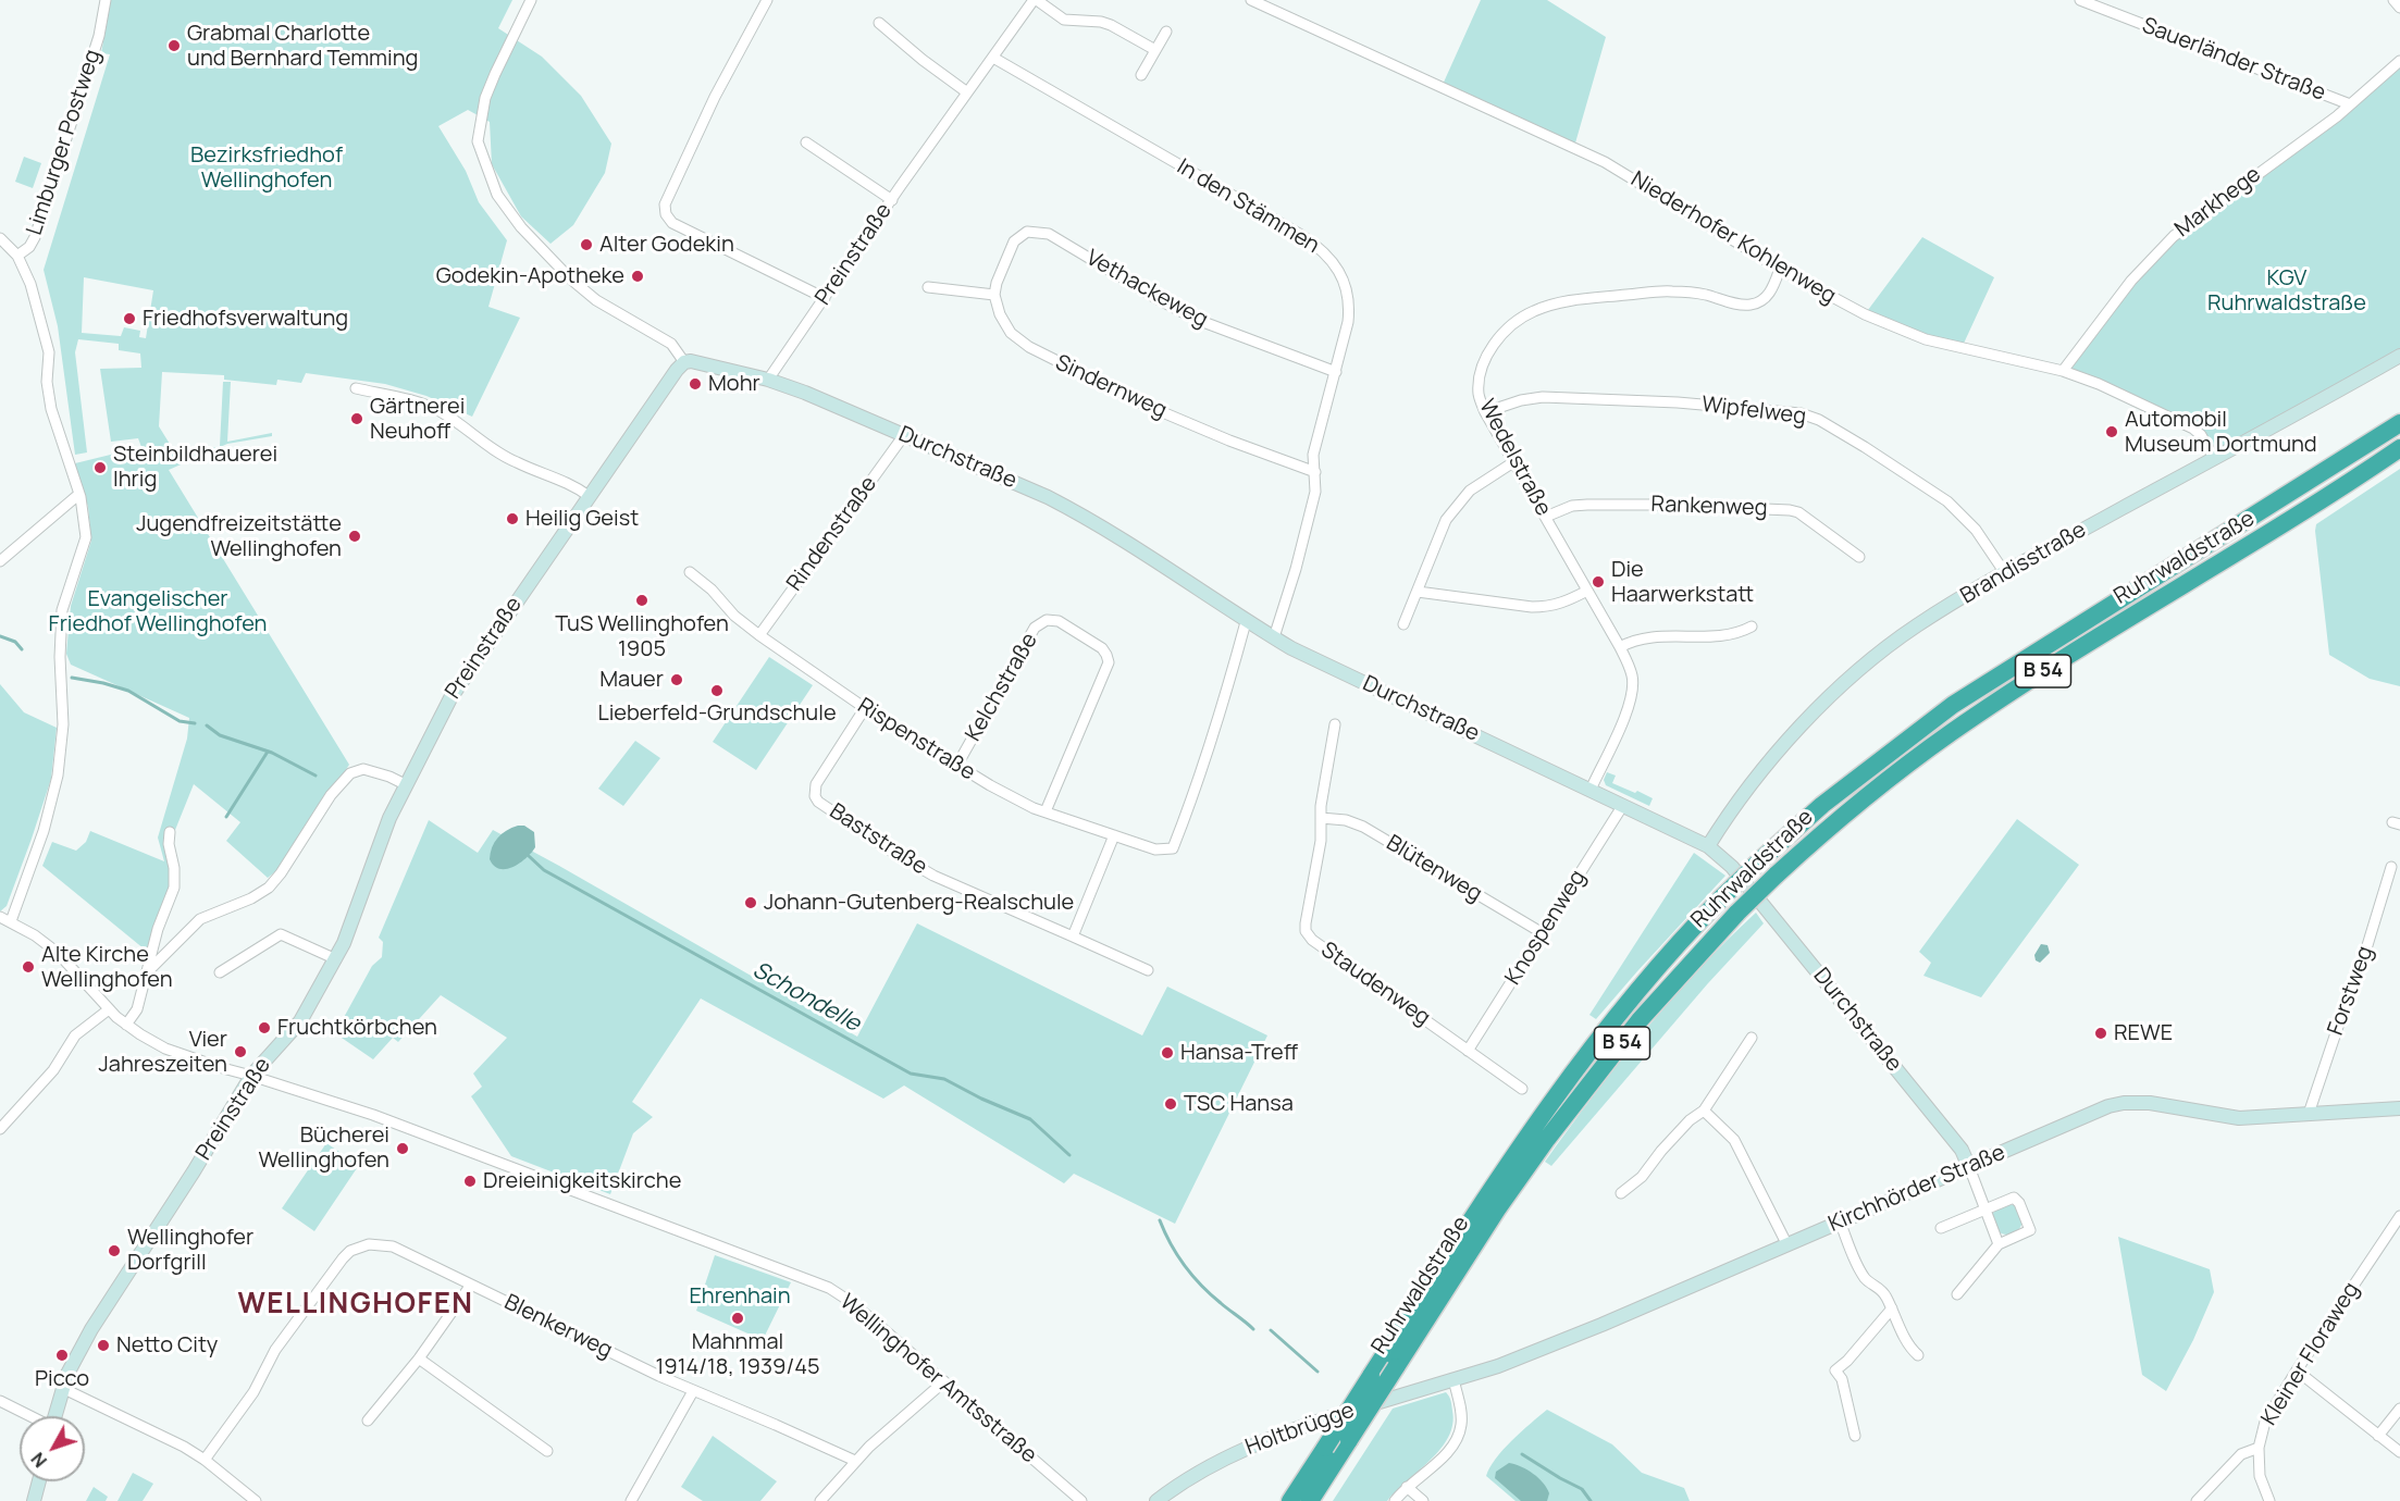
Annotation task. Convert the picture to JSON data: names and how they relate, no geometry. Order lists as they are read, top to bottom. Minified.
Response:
{"streets":{"highway":["Ruhrwaldstraße","B 54"],"street":["Sauerländer Straße","Limburger Postweg","Markhege","In den Stämmen","Niederhofer Kohlenweg","Preinstraße","Vethackeweg","Sindernweg","Wipfelweg","Durchstraße","Wedelstraße","Rankenweg","Rindenstraße","Brandisstraße","Kelchstraße","Rispenstraße","Baststraße","Blütenweg","Knospenweg","Staudenweg","Forstweg","Kirchhörder Straße","Blenkerweg","Kleiner Floraweg","Wellinghofer Amtsstraße","Holtbrügge"]},"crossings":[["Sauerländer Straße","Markhege"],["Limburger Postweg","Wellinghofer Amtsstraße"],["Markhege","Niederhofer Kohlenweg"],["In den Stämmen","Preinstraße"],["In den Stämmen","Vethackeweg"],["In den Stämmen","Sindernweg"],["In den Stämmen","Durchstraße"],["Niederhofer Kohlenweg","Wedelstraße"],["Niederhofer Kohlenweg","Brandisstraße"],["Preinstraße","Durchstraße"],["Preinstraße","Wellinghofer Amtsstraße"],["Vethackeweg","Sindernweg"],["Wipfelweg","Wedelstraße"],["Wipfelweg","Brandisstraße"],["Durchstraße","Wedelstraße"],["Durchstraße","Rindenstraße"],["Durchstraße","Brandisstraße"],["Durchstraße","Rispenstraße"],["Durchstraße","Knospenweg"],["Durchstraße","Kirchhörder Straße"],["Wedelstraße","Rankenweg"],["Rindenstraße","Rispenstraße"],["Kelchstraße","Rispenstraße"],["Rispenstraße","Baststraße"],["Blütenweg","Knospenweg"],["Blütenweg","Staudenweg"],["Knospenweg","Staudenweg"],["Forstweg","Kirchhörder Straße"],["Kirchhörder Straße","Holtbrügge"]],"districts":["WELLINGHOFEN"],"water":["Schondelle"],"parks":["Bezirksfriedhof Wellinghofen","KGV Ruhrwaldstraße","Evangelischer Friedhof Wellinghofen","Ehrenhain"],"places":["Grabmal Charlotte und Bernhard Temming","Alter Godekin","Godekin-Apotheke","Friedhofsverwaltung","Mohr","Gärtnerei Neuhoff","Automobil Museum Dortmund","Steinbildhauerei Ihrig","Heilig Geist","Jugendfreizeitstätte Wellinghofen","Die Haarwerkstatt","TuS Wellinghofen 1905","Mauer","Lieberfeld-Grundschule","Johann-Gutenberg-Realschule","Alte Kirche Wellinghofen","Fruchtkörbchen","REWE","Vier Jahreszeiten","Hansa-Treff","TSC Hansa","Bücherei Wellinghofen","Dreieinigkeitskirche","Wellinghofer Dorfgrill","Mahnmal 1914/18, 1939/45","Netto City","Picco"],"north":"bottom left"}
